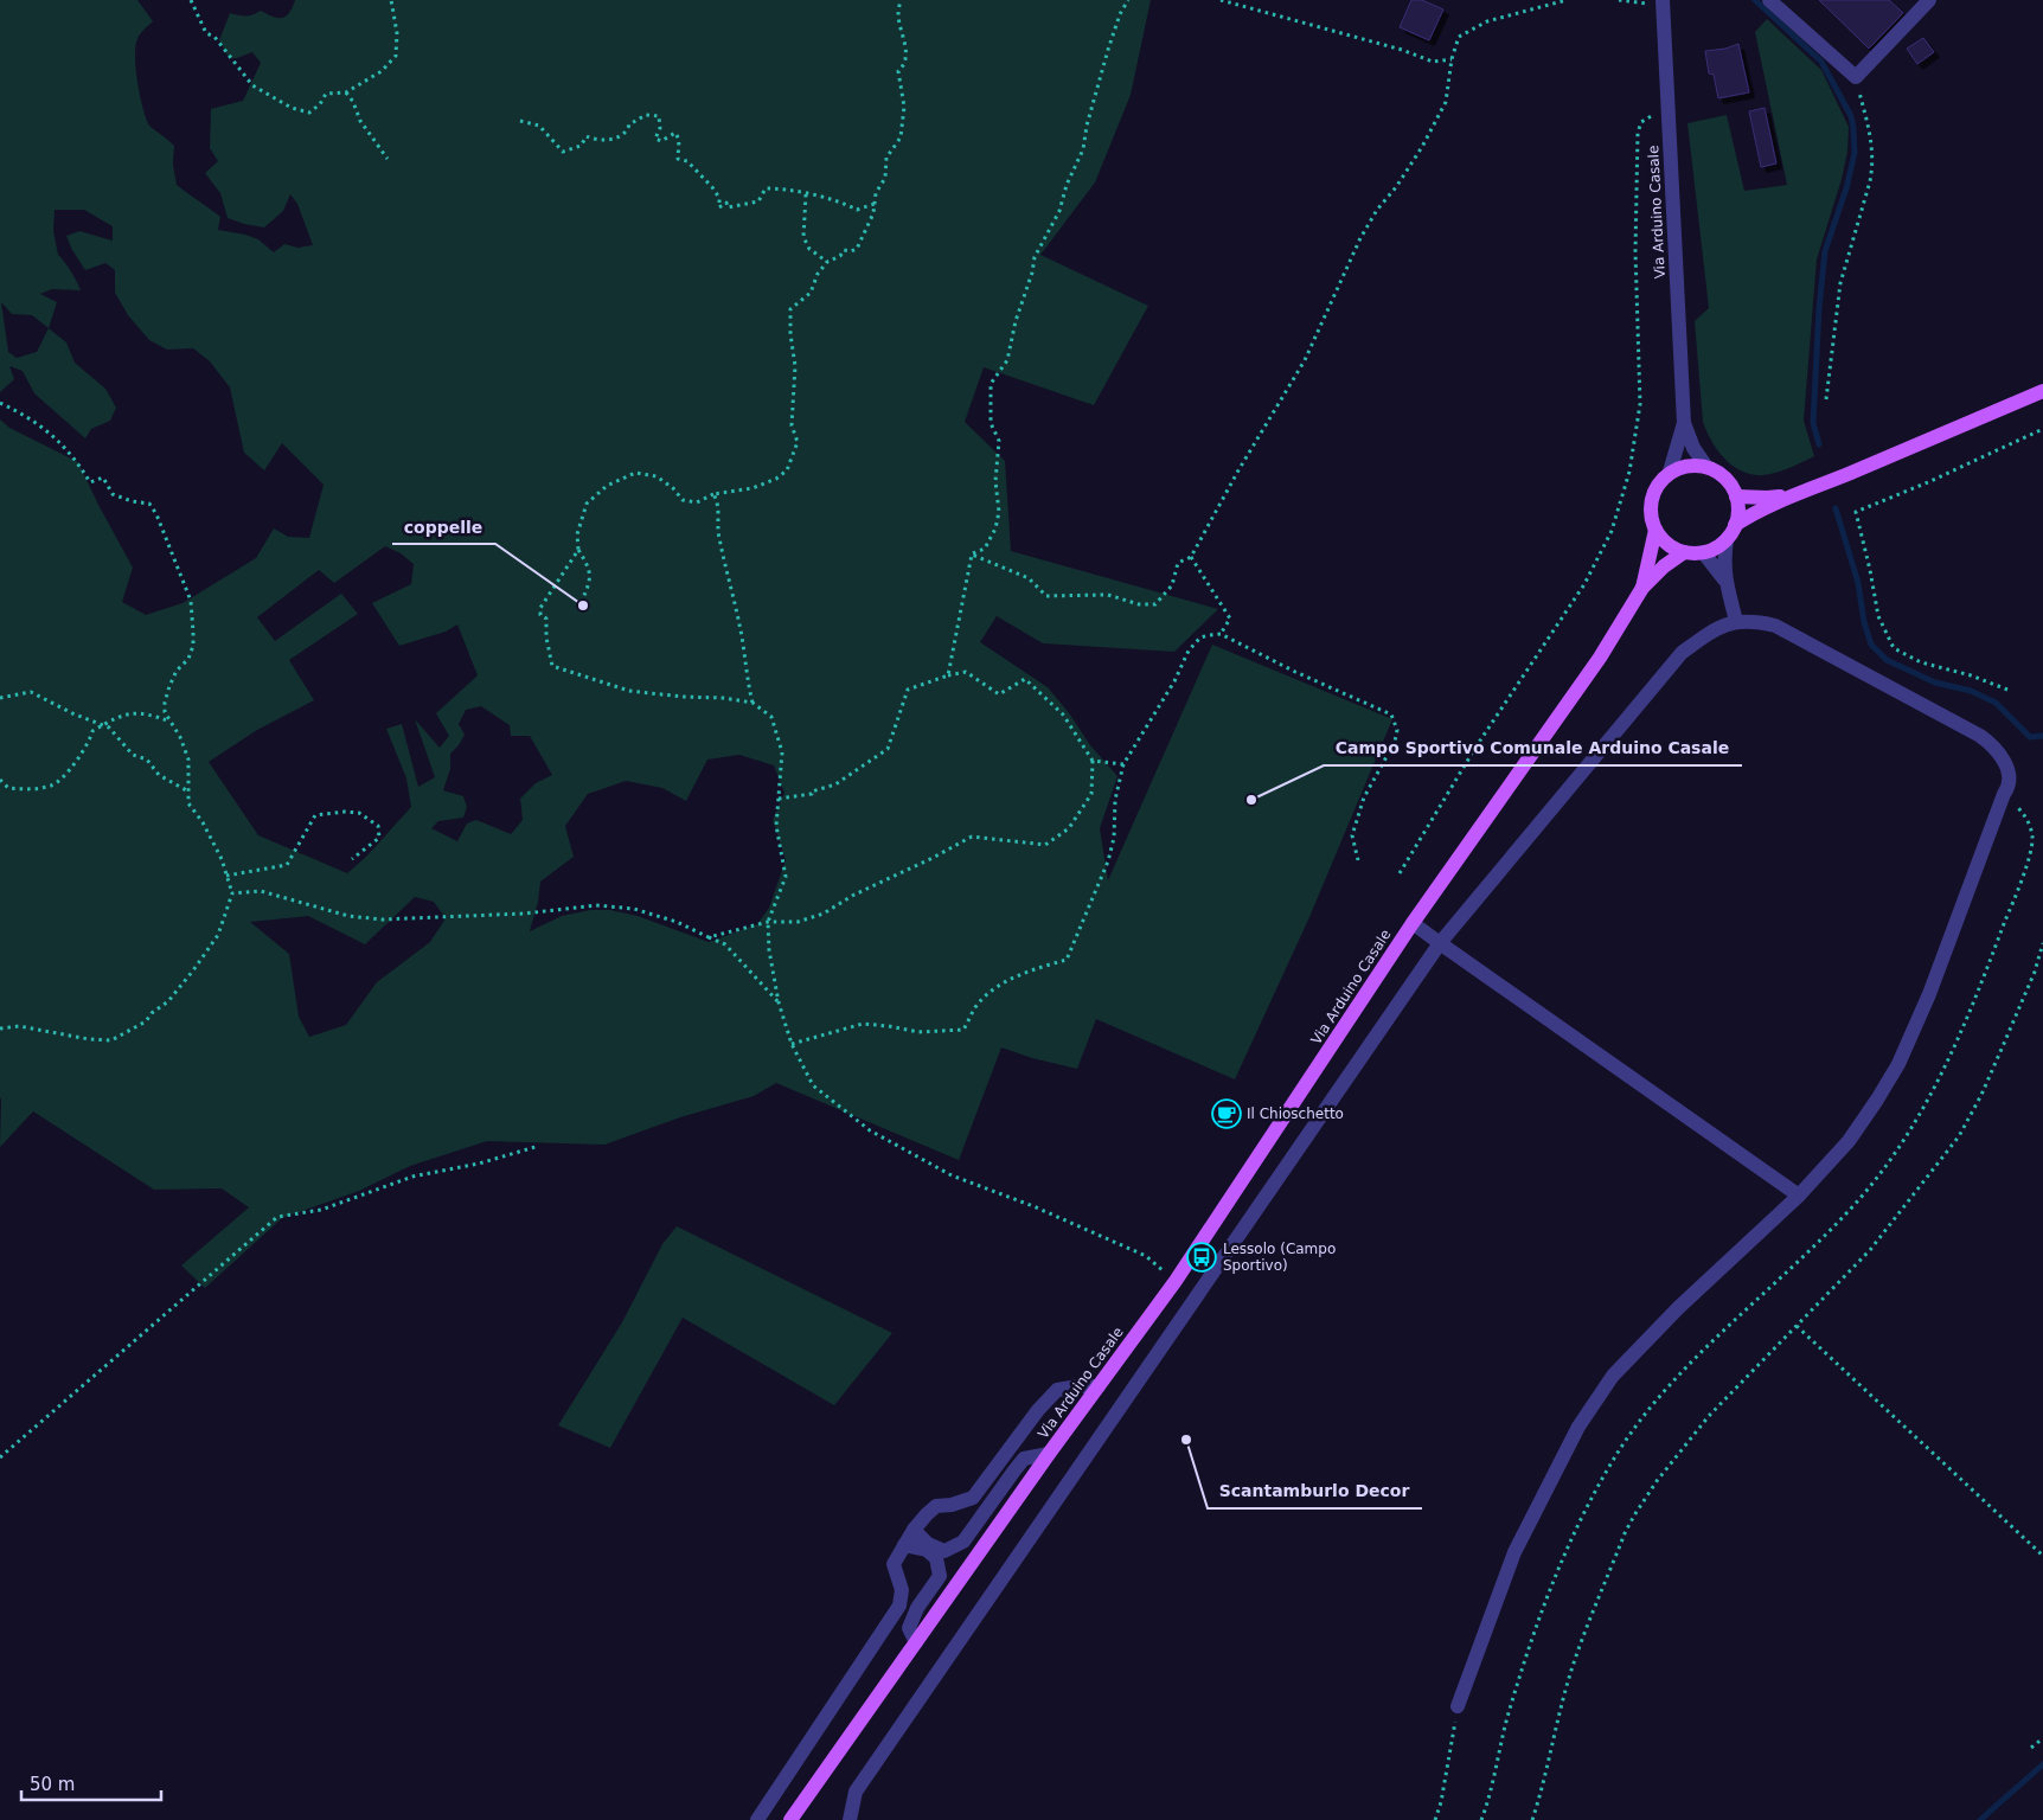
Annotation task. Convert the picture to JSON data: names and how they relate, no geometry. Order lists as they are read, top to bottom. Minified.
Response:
{"streets":{"main road":["Via Arduino Casale"]},"places":{"other":["coppelle","Campo Sportivo Comunale Arduino Casale","Scantamburlo Decor"],"cafe":["Il Chioschetto"],"bus stop":["Lessolo (Campo Sportivo)"]},"scale_bar":"50 m"}
